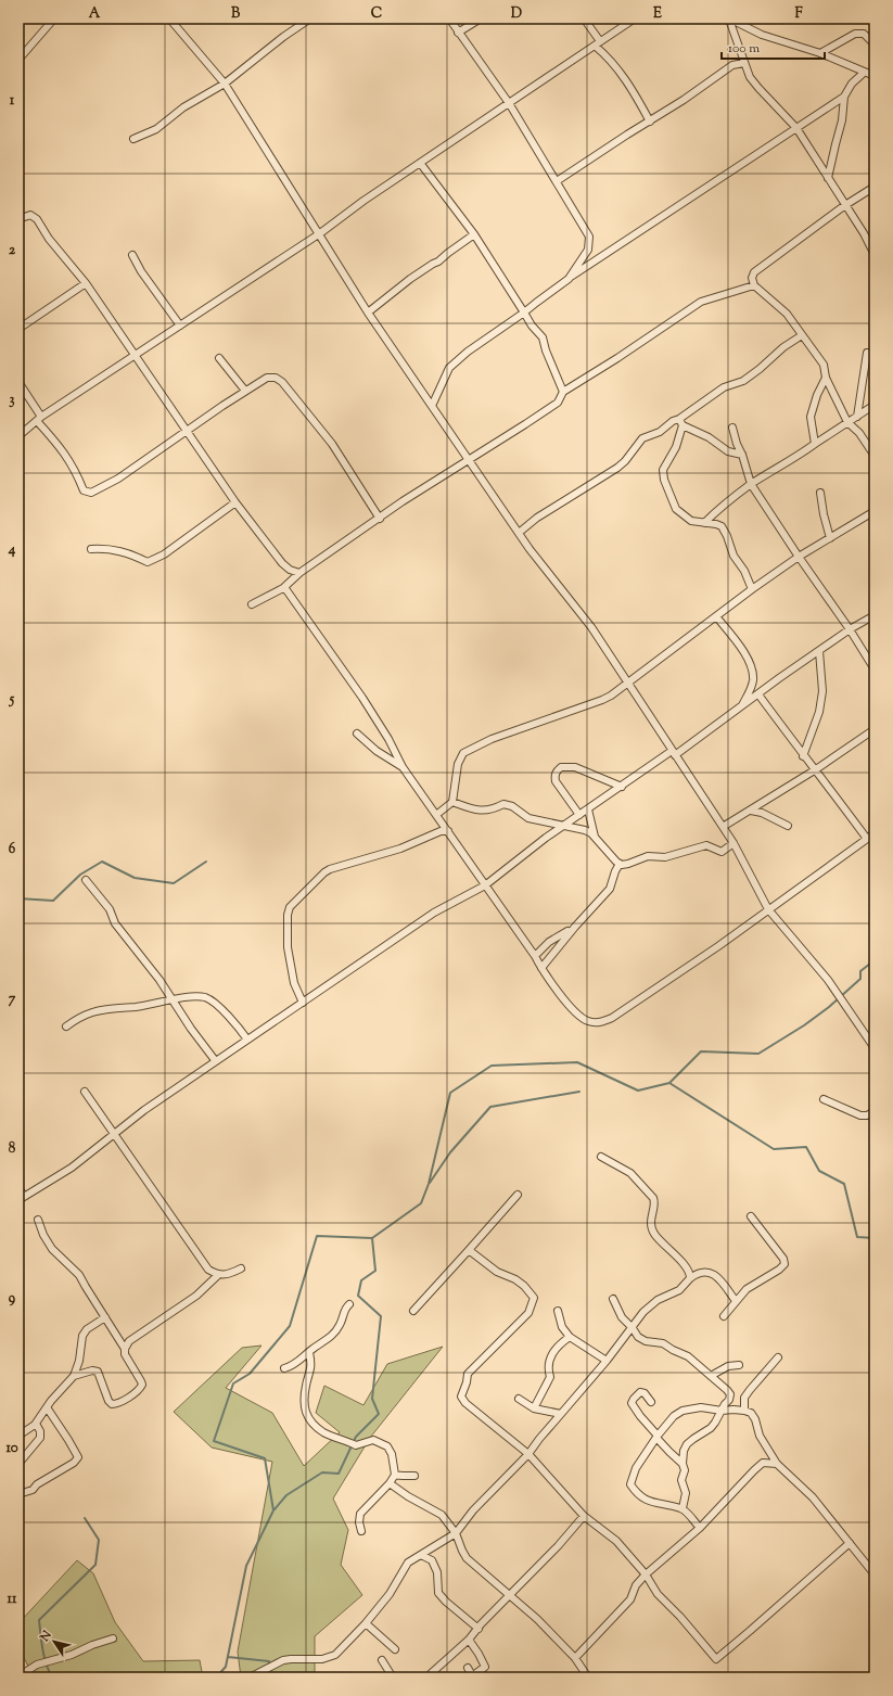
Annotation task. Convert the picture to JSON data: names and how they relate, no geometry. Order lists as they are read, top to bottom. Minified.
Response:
{"scale_bar":"100 m","north":"top left","grid":{"columns":["A","B","C","D","E","F"],"rows":["1","2","3","4","5","6","7","8","9","10","11"]}}
